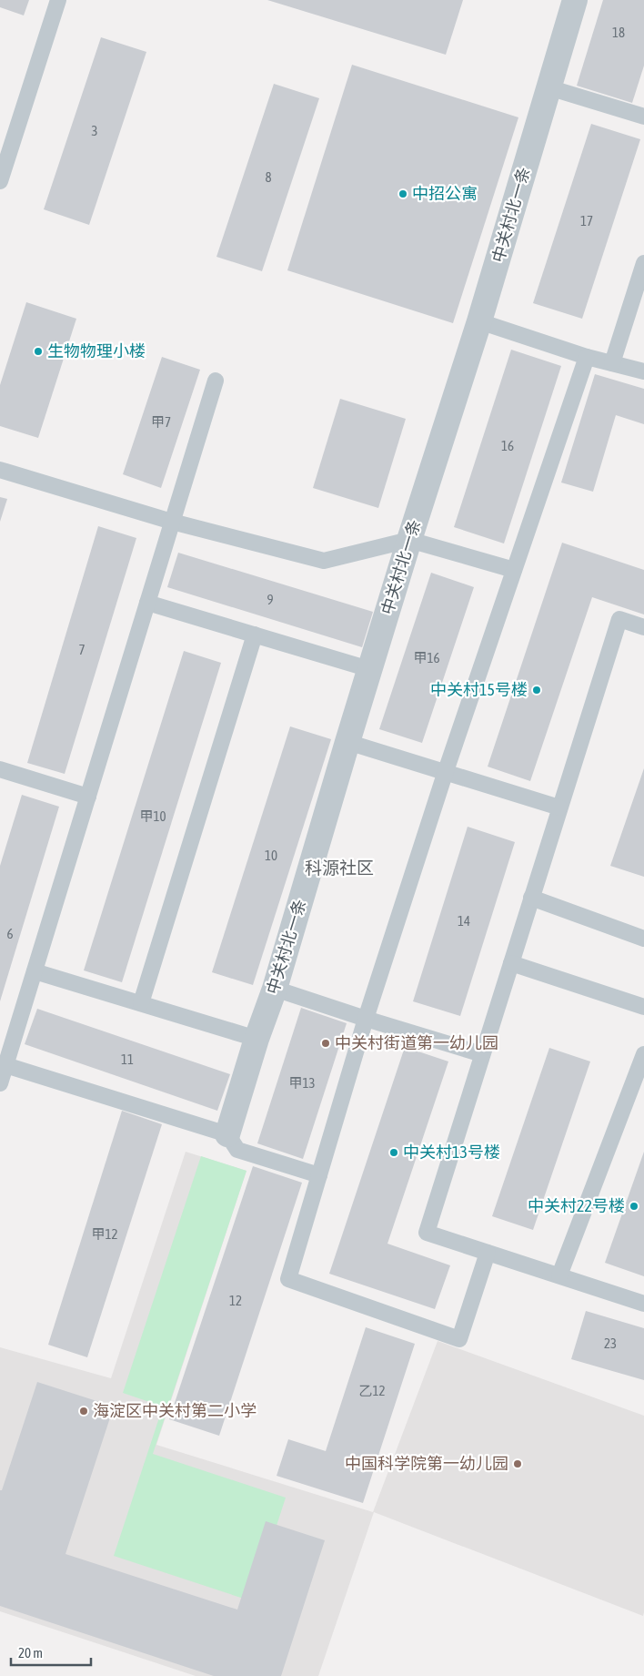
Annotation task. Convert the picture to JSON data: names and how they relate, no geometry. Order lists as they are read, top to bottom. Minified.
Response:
{"streets":{"street":["中关村北一条"]},"districts":["科源社区"],"places":["中招公寓","生物物理小楼","中关村15号楼","中关村街道第一幼儿园","中关村13号楼","中关村22号楼","海淀区中关村第二小学","中国科学院第一幼儿园"],"house_numbers":["18","3","8","17","甲7","16","9","7","甲16","甲10","10","14","6","11","甲13","甲12","12","23","乙12"],"scale_bar":"20 m"}
